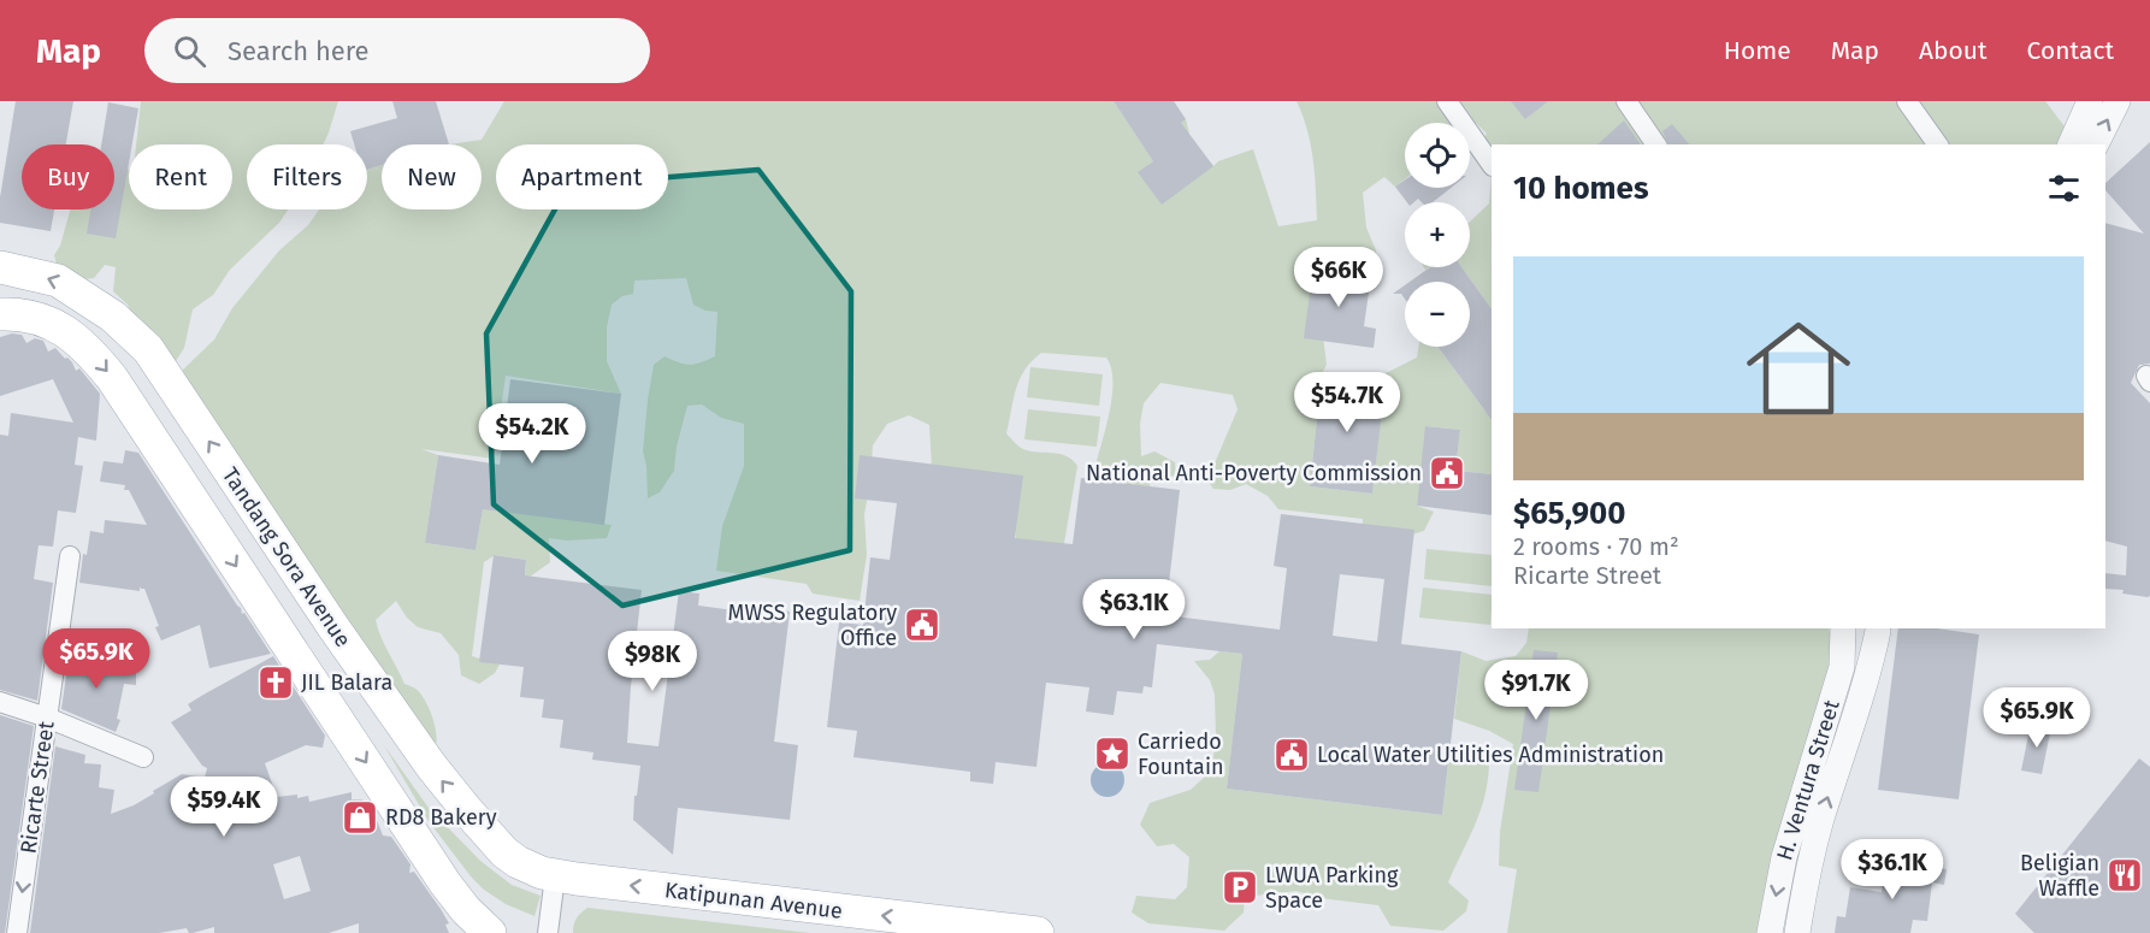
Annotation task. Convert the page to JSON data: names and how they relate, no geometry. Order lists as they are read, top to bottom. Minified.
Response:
{"streets":{"main road":["Tandang Sora Avenue","Katipunan Avenue"],"street":["H. Ventura Street","Ricarte Street"]},"crossings":[["Tandang Sora Avenue","Katipunan Avenue"]],"one_way":["Ricarte Street","Katipunan Avenue"],"places":{"public building":["National Anti-Poverty Commission","MWSS Regulatory Office","Local Water Utilities Administration"],"church":["JIL Balara"],"place":["Carriedo Fountain"],"shop":["RD8 Bakery"],"restaurant":["Beligian Waffle"],"parking":["LWUA Parking Space"]},"page":{"header":"Map","search":"Search here","nav":["Home","Map","About","Contact"],"map_buttons":["+","−"],"chip":["Buy","Rent","Filters","New","Apartment"],"heading":"10 homes","list":[{"name":"$65,900","note":"2 rooms · 70 m² · Ricarte Street"}],"price":["$66K","$54.7K","$54.2K","$63.1K","$65.9K","$98K","$91.7K","$65.9K","$59.4K","$36.1K"]}}
